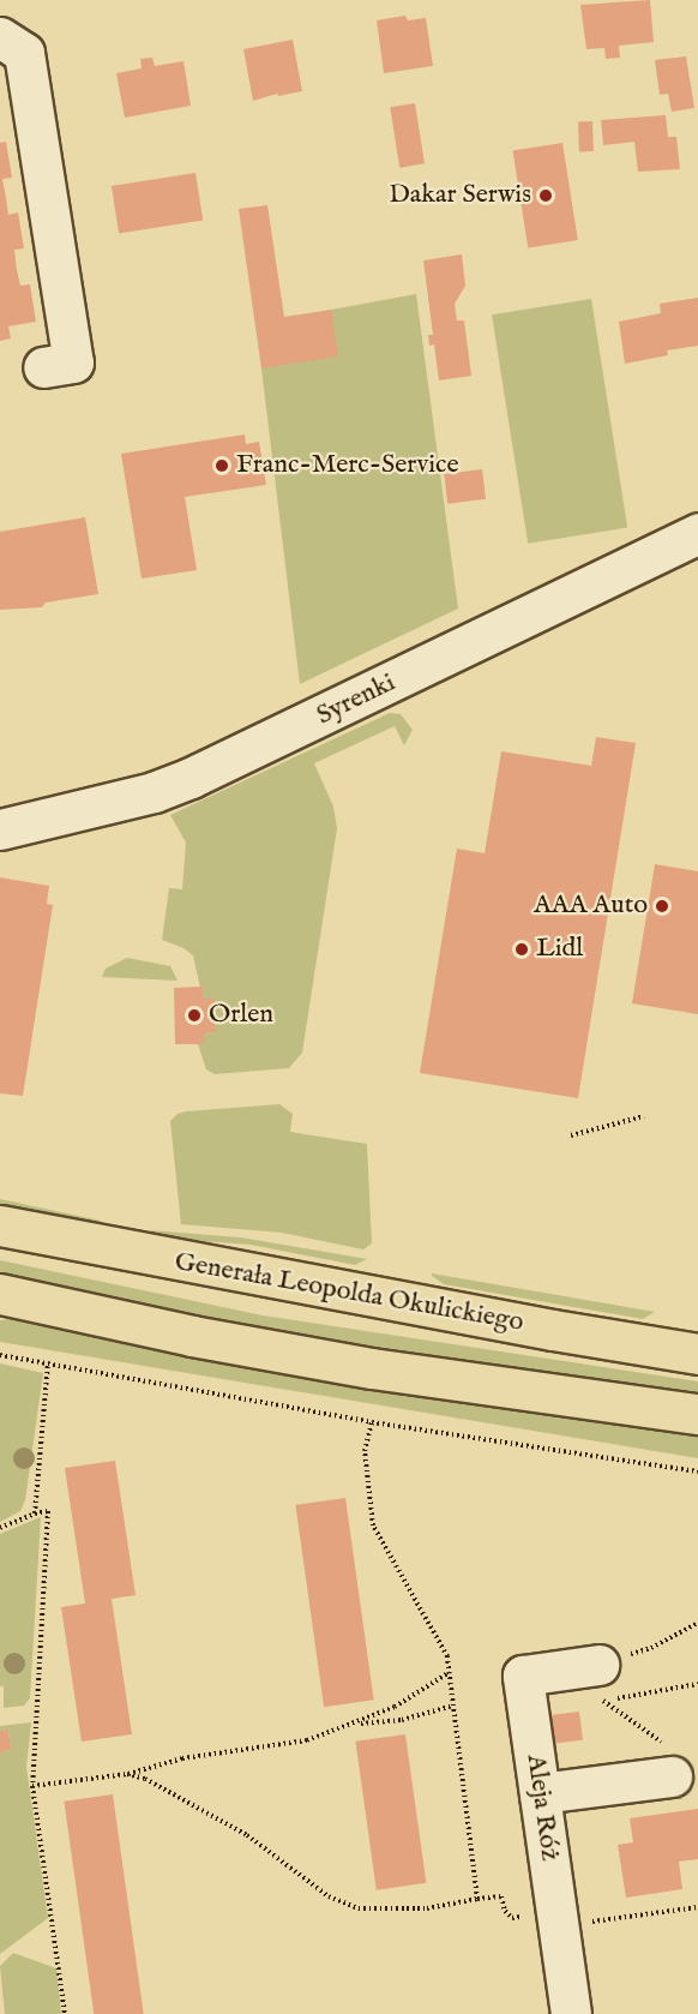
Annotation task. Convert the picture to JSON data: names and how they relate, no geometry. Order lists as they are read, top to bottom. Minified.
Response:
{"streets":{"main road":["Generała Leopolda Okulickiego"],"street":["Syrenki","Aleja Róż"]},"places":["Dakar Serwis","Franc-Merc-Service","AAA Auto","Lidl","Orlen"]}
